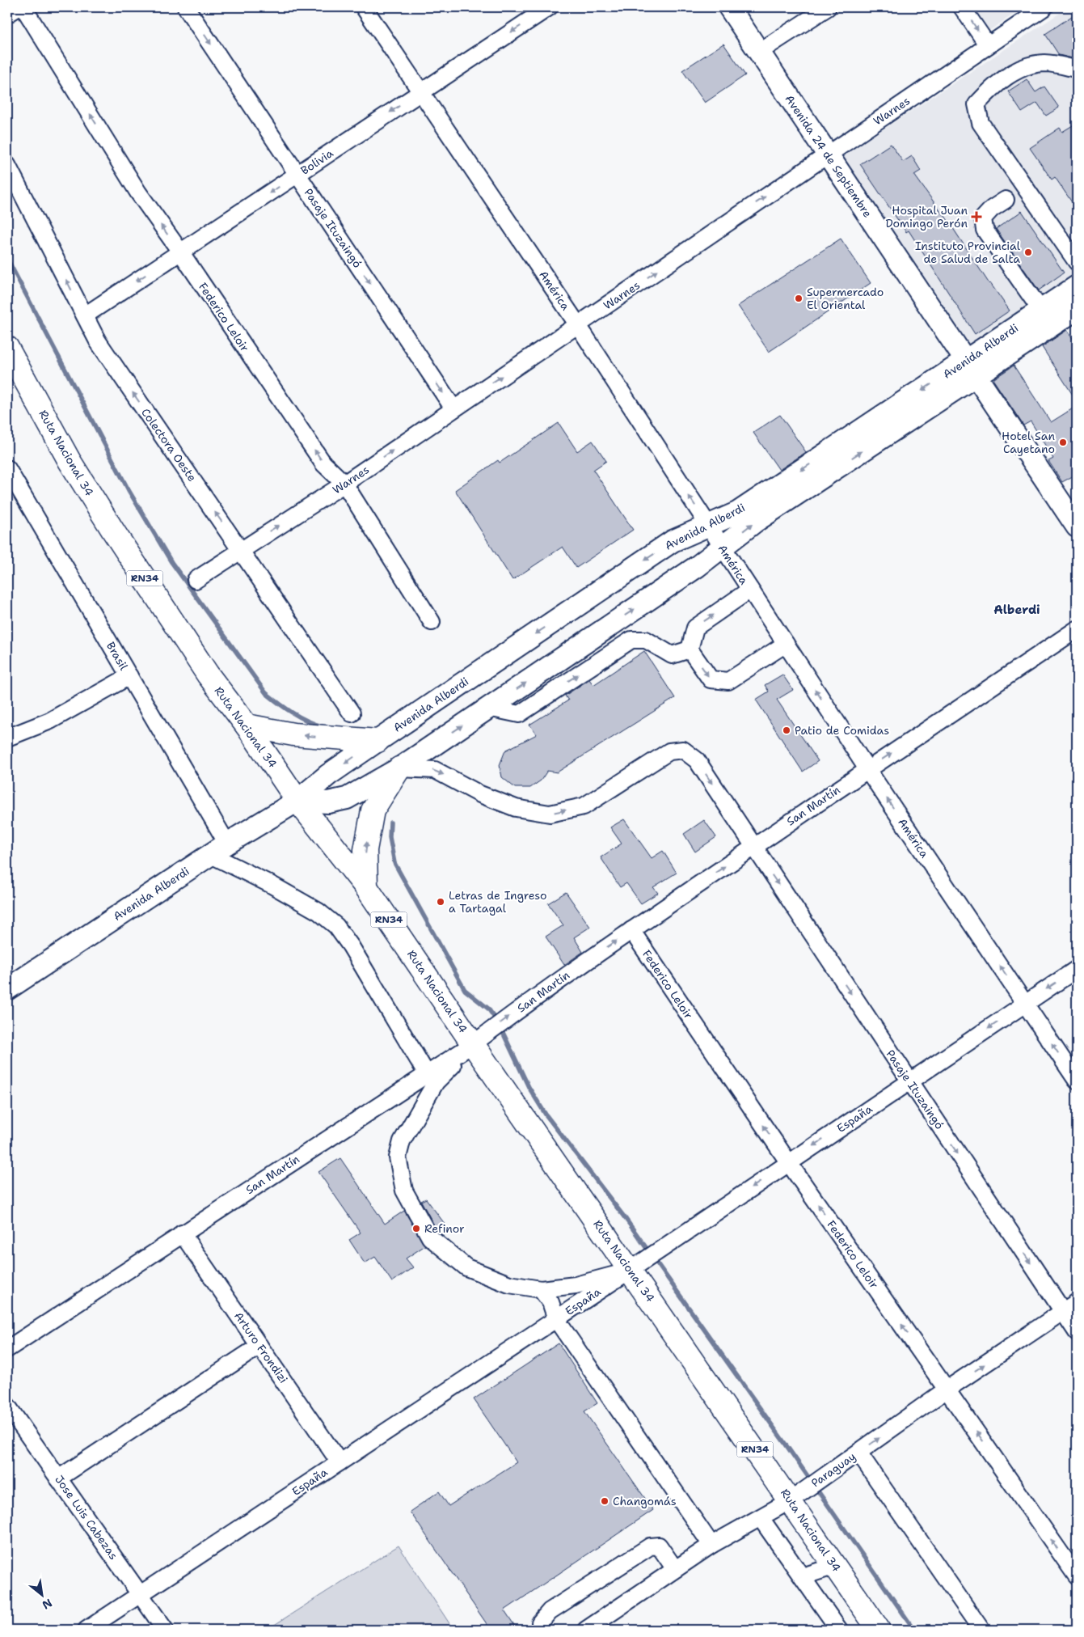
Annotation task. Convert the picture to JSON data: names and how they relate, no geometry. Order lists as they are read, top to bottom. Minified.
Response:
{"streets":{"highway":["Ruta Nacional 34","RN34"],"main road":["Avenida 24 de Septiembre","Avenida Alberdi"],"street":["Warnes","Bolivia","Pasaje Ituzaingó","América","Federico Leloir","Colectora Oeste","Brasil","San Martín","España","Arturo Frondizi","Paraguay","Jose Luis Cabezas"]},"crossings":[["Warnes","Avenida 24 de Septiembre"],["Warnes","Pasaje Ituzaingó"],["Warnes","América"],["Warnes","Federico Leloir"],["Warnes","Colectora Oeste"],["Avenida 24 de Septiembre","Avenida Alberdi"],["Bolivia","Pasaje Ituzaingó"],["Bolivia","América"],["Bolivia","Federico Leloir"],["Bolivia","Colectora Oeste"],["Pasaje Ituzaingó","Avenida Alberdi"],["Pasaje Ituzaingó","San Martín"],["Pasaje Ituzaingó","España"],["Pasaje Ituzaingó","Paraguay"],["América","Avenida Alberdi"],["América","San Martín"],["América","España"],["Federico Leloir","San Martín"],["Federico Leloir","España"],["Federico Leloir","Paraguay"],["Avenida Alberdi","Ruta Nacional 34"],["Avenida Alberdi","Brasil"],["Ruta Nacional 34","San Martín"],["Ruta Nacional 34","España"],["Ruta Nacional 34","Paraguay"],["San Martín","Arturo Frondizi"],["España","Arturo Frondizi"],["España","Jose Luis Cabezas"]],"one_way":["Warnes","Bolivia","Pasaje Ituzaingó","América","Federico Leloir","Colectora Oeste","San Martín","España","Paraguay"],"districts":["Alberdi"],"places":{"health":["Hospital Juan Domingo Perón"],"other":["Instituto Provincial de Salud de Salta","Supermercado El Oriental","Hotel San Cayetano","Patio de Comidas","Letras de Ingreso a Tartagal","Refinor","Changomás"]},"north":"bottom right"}
